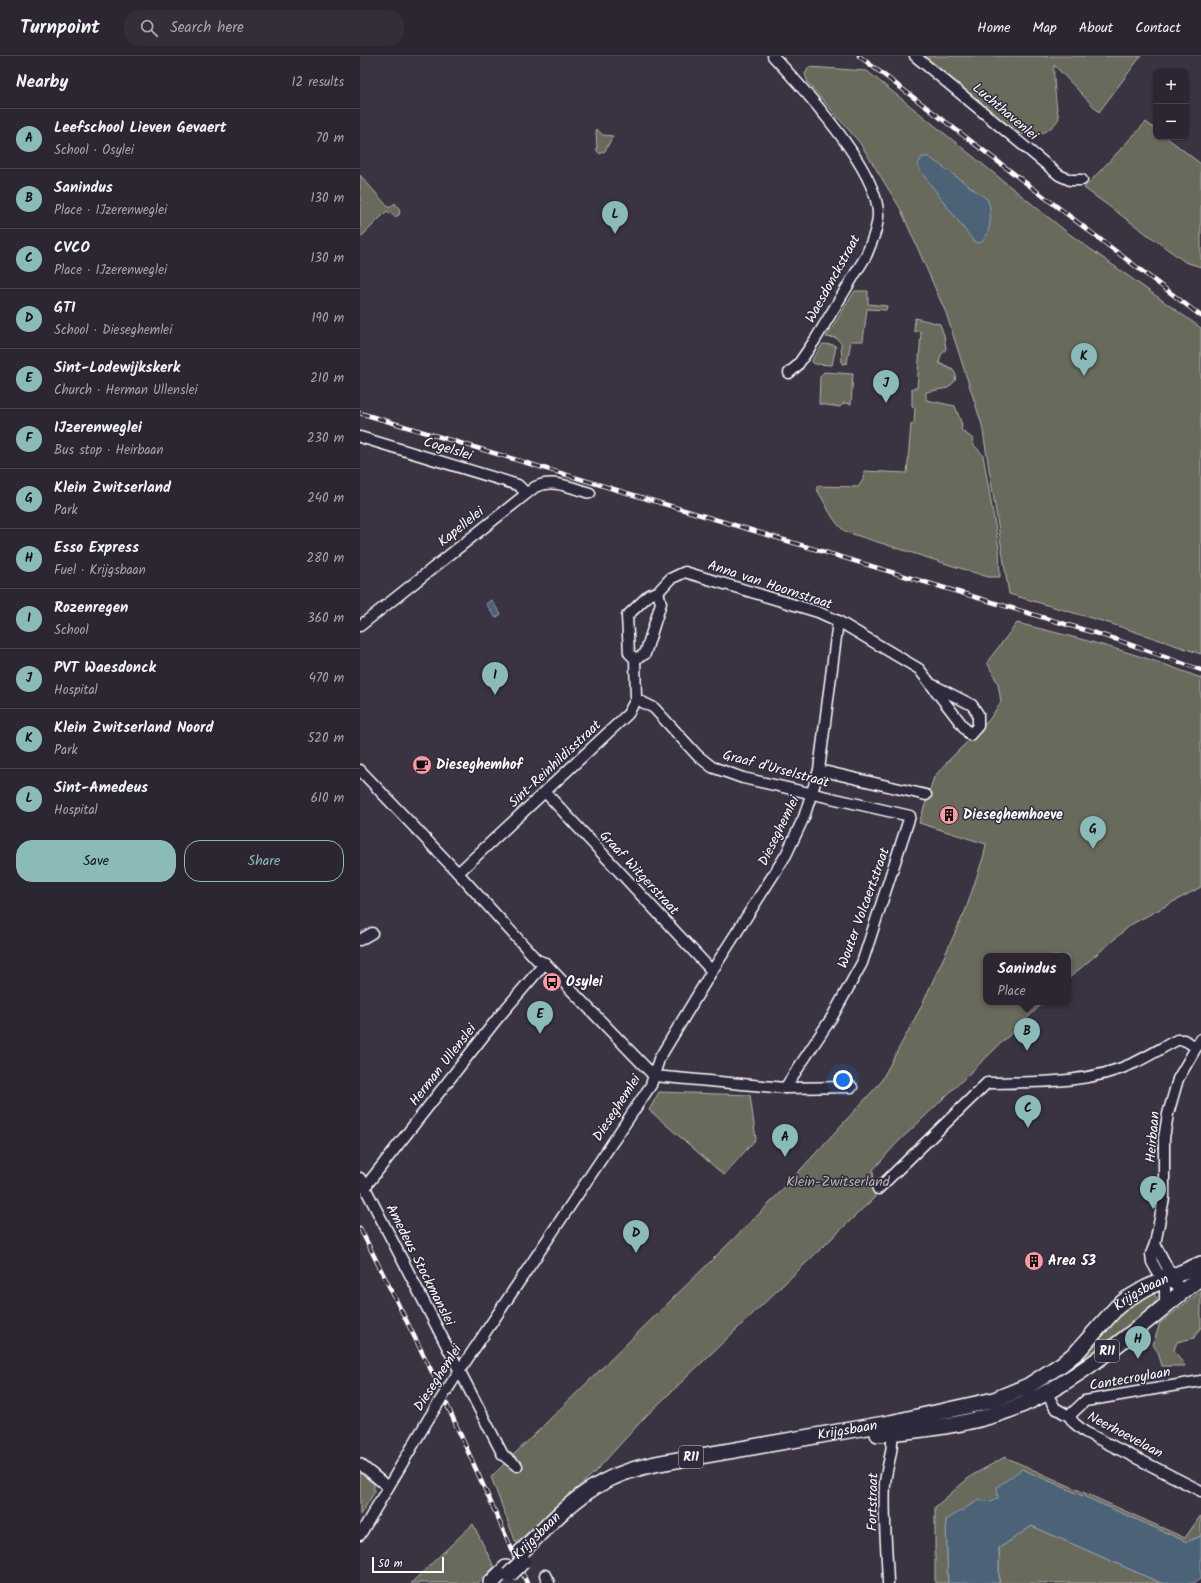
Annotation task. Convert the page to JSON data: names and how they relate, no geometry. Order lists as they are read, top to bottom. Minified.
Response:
{"streets":{"main road":["Krijgsbaan","R11"],"street":["Luchthavenlei","Waesdonckstraat","Cogelslei","Kapellelei","Anna van Hoornstraat","Sint-Reinhildisstraat","Graaf d'Urselstraat","Dieseghemlei","Graaf Witgerstraat","Wouter Volcaertstraat","Herman Ullenslei","Heirbaan","Amedeus Stockmanslei","Cantecroylaan","Neerhoevelaan","Fortstraat"]},"crossings":[["Cogelslei","Kapellelei"],["Anna van Hoornstraat","Dieseghemlei"],["Sint-Reinhildisstraat","Graaf d'Urselstraat"],["Sint-Reinhildisstraat","Graaf Witgerstraat"],["Graaf d'Urselstraat","Dieseghemlei"],["Graaf d'Urselstraat","Wouter Volcaertstraat"],["Dieseghemlei","Graaf Witgerstraat"],["Dieseghemlei","Amedeus Stockmanslei"],["Herman Ullenslei","Amedeus Stockmanslei"],["Heirbaan","Krijgsbaan"],["Krijgsbaan","Neerhoevelaan"],["Krijgsbaan","Fortstraat"],["Cantecroylaan","Neerhoevelaan"]],"parks":["Klein-Zwitserland"],"places":{"cafe":["Dieseghemhof"],"building":["Dieseghemhoeve","Area 53"],"bus stop":["Osylei"]},"scale_bar":"50 m","page":{"header":"Turnpoint","search":"Search here","nav":["Home","Map","About","Contact"],"heading":["Nearby","12 results"],"map_buttons":["+","−"],"list":[{"mark":"A","name":"Leefschool Lieven Gevaert","note":"School · Osylei","value":"70 m"},{"mark":"B","name":"Sanindus","note":"Place · IJzerenweglei","value":"130 m"},{"mark":"C","name":"CVCO","note":"Place · IJzerenweglei","value":"130 m"},{"mark":"D","name":"GTI","note":"School · Dieseghemlei","value":"190 m"},{"mark":"E","name":"Sint-Lodewijkskerk","note":"Church · Herman Ullenslei","value":"210 m"},{"mark":"F","name":"IJzerenweglei","note":"Bus stop · Heirbaan","value":"230 m"},{"mark":"G","name":"Klein Zwitserland","note":"Park","value":"240 m"},{"mark":"H","name":"Esso Express","note":"Fuel · Krijgsbaan","value":"280 m"},{"mark":"I","name":"Rozenregen","note":"School","value":"360 m"},{"mark":"J","name":"PVT Waesdonck","note":"Hospital","value":"470 m"},{"mark":"K","name":"Klein Zwitserland Noord","note":"Park","value":"520 m"},{"mark":"L","name":"Sint-Amedeus","note":"Hospital","value":"610 m"}],"pins":["L","K","J","I","G","E","B","C","A","F","D","H"],"buttons":["Save","Share"],"popup":["Sanindus","Place"],"scale":"50 m"}}
